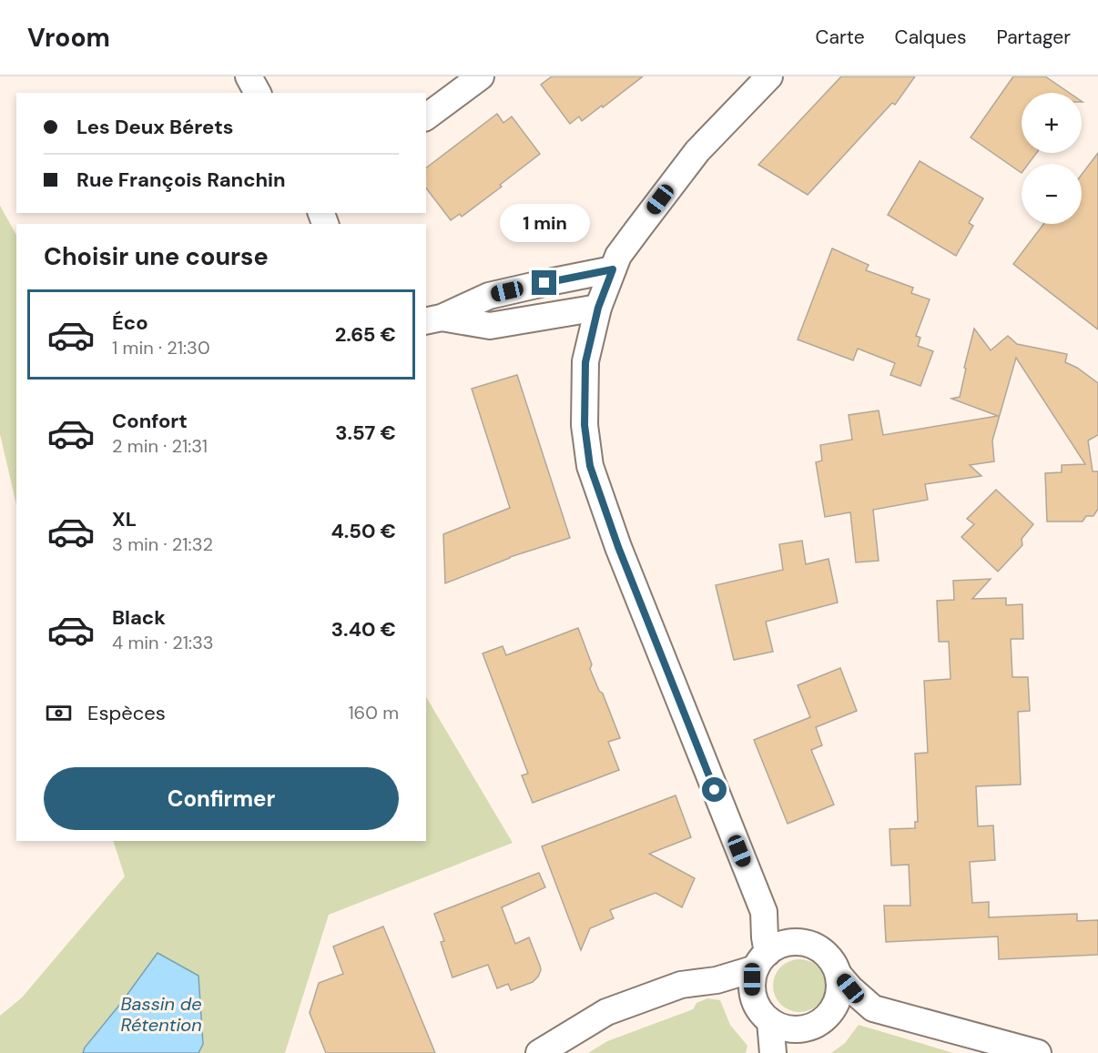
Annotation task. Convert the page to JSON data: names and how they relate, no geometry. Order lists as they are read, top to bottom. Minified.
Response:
{"water":["Bassin de Rétention"],"page":{"header":"Vroom","nav":["Carte","Calques","Partager"],"map_buttons":["+","−"],"banner":["Les Deux Bérets","Rue François Ranchin"],"bubble":"1 min","heading":"Choisir une course","list":[{"name":"Éco","note":"1 min · 21:30","value":"2.65 €"},{"name":"Confort","note":"2 min · 21:31","value":"3.57 €"},{"name":"XL","note":"3 min · 21:32","value":"4.50 €"},{"name":"Black","note":"4 min · 21:33","value":"3.40 €"}],"pay":["Espèces","160 m"],"buttons":"Confirmer"}}
